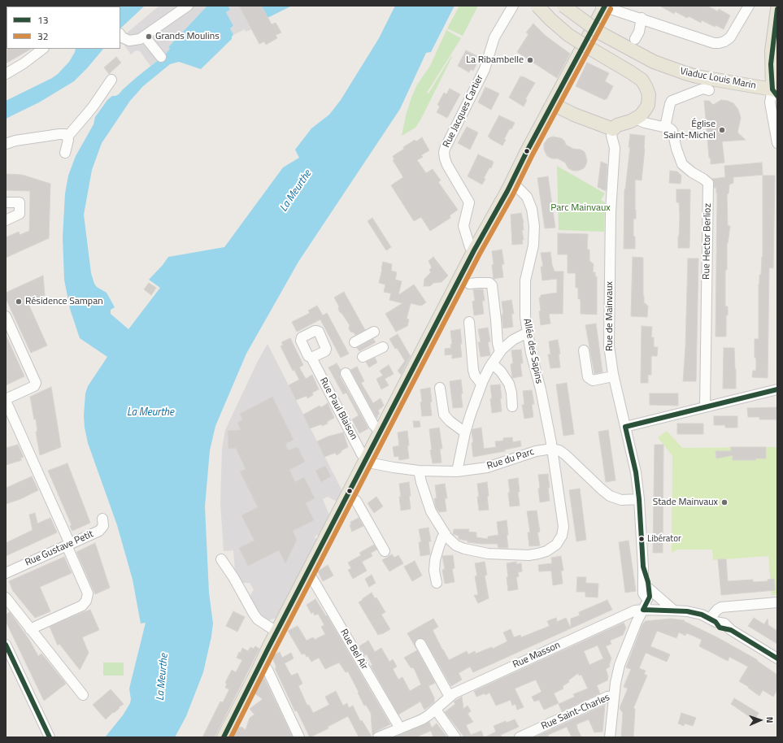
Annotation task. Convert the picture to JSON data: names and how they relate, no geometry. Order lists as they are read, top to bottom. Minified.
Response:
{"streets":{"main road":["Viaduc Louis Marin"],"street":["Rue Jacques Cartier","Rue Hector Berlioz","Rue de Mainvaux","Allée des Sapins","Rue Paul Blaison","Rue du Parc","Rue Gustave Petit","Rue Bel Air","Rue Masson","Rue Saint-Charles"]},"crossings":[["Rue de Mainvaux","Rue Masson"],["Rue de Mainvaux","Rue Saint-Charles"],["Allée des Sapins","Rue du Parc"],["Rue Paul Blaison","Rue du Parc"],["Rue Bel Air","Rue Masson"]],"water":["La Meurthe"],"parks":["Parc Mainvaux"],"places":["Grands Moulins","La Ribambelle","Église Saint-Michel","Résidence Sampan","Stade Mainvaux","Libérator"],"lines":["transit line 13","transit line 32"],"legend":["13","32"],"north":"right"}
